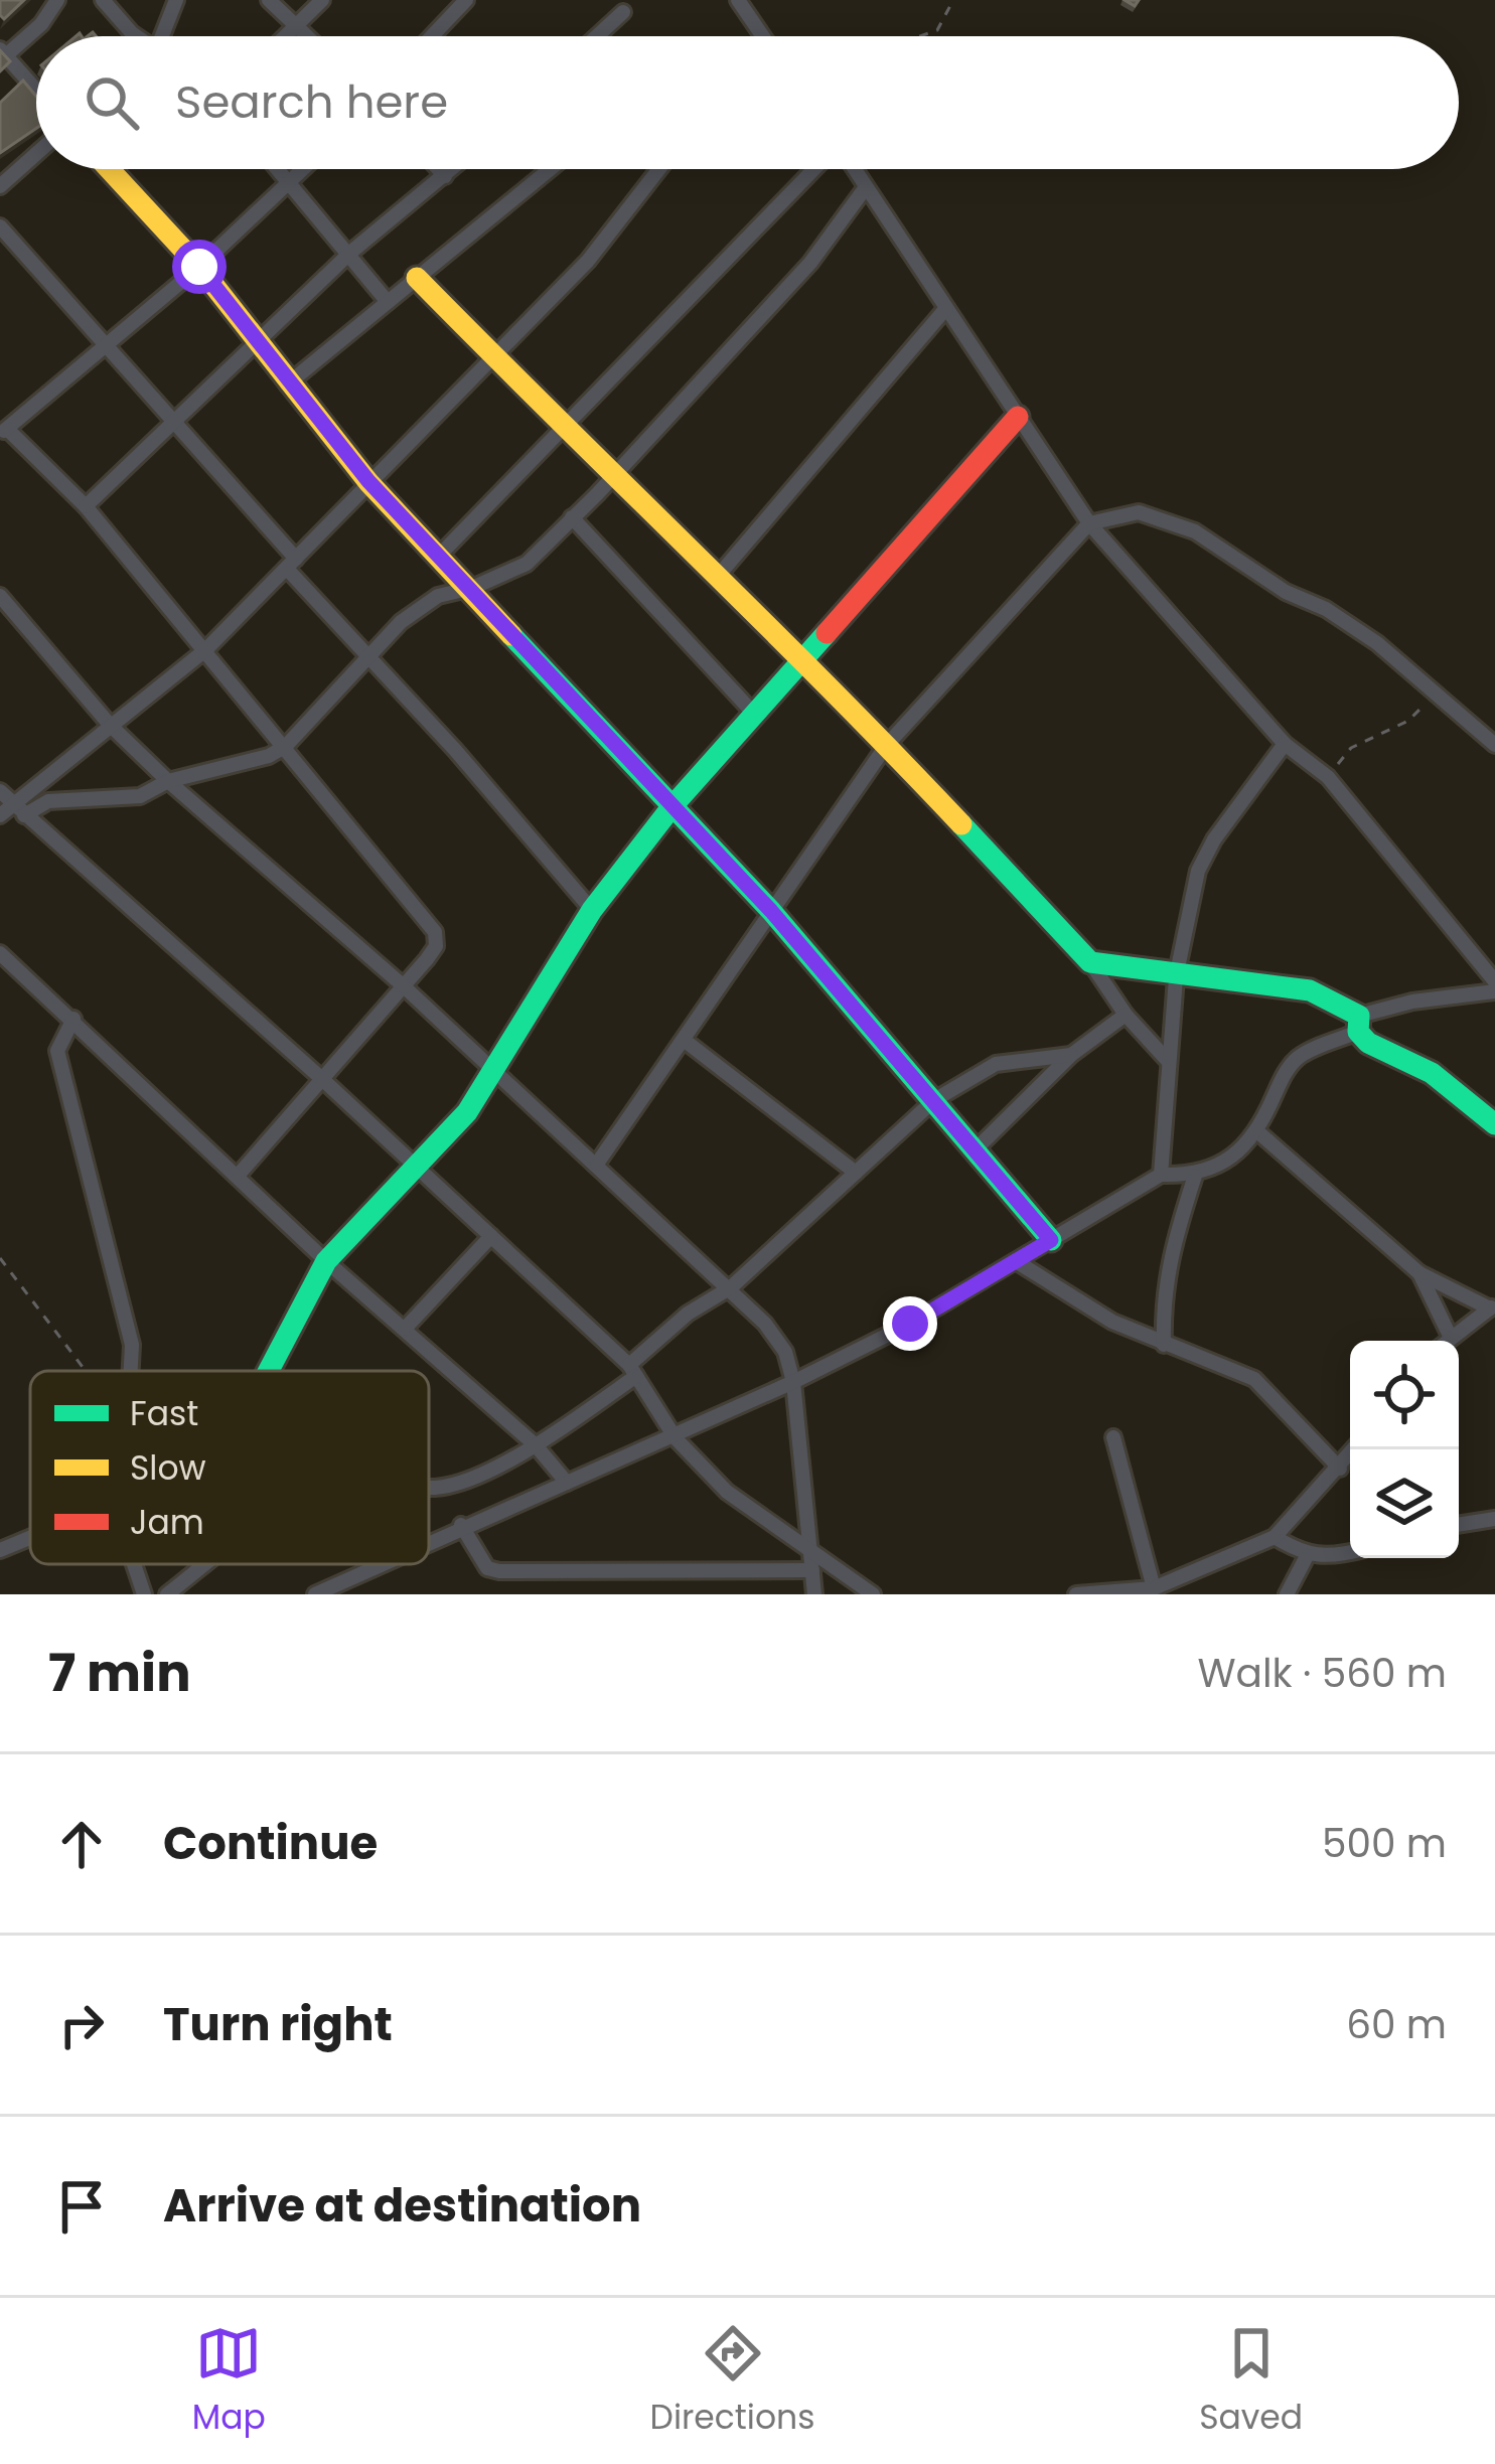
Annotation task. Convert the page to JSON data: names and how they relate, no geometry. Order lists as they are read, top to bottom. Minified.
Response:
{"legend":["Fast","Slow","Jam"],"page":{"search":"Search here","heading":["7 min","Walk · 560 m"],"list":[["Continue","500 m"],["Turn right","60 m"],"Arrive at destination"],"nav":["Map","Directions","Saved"]}}
